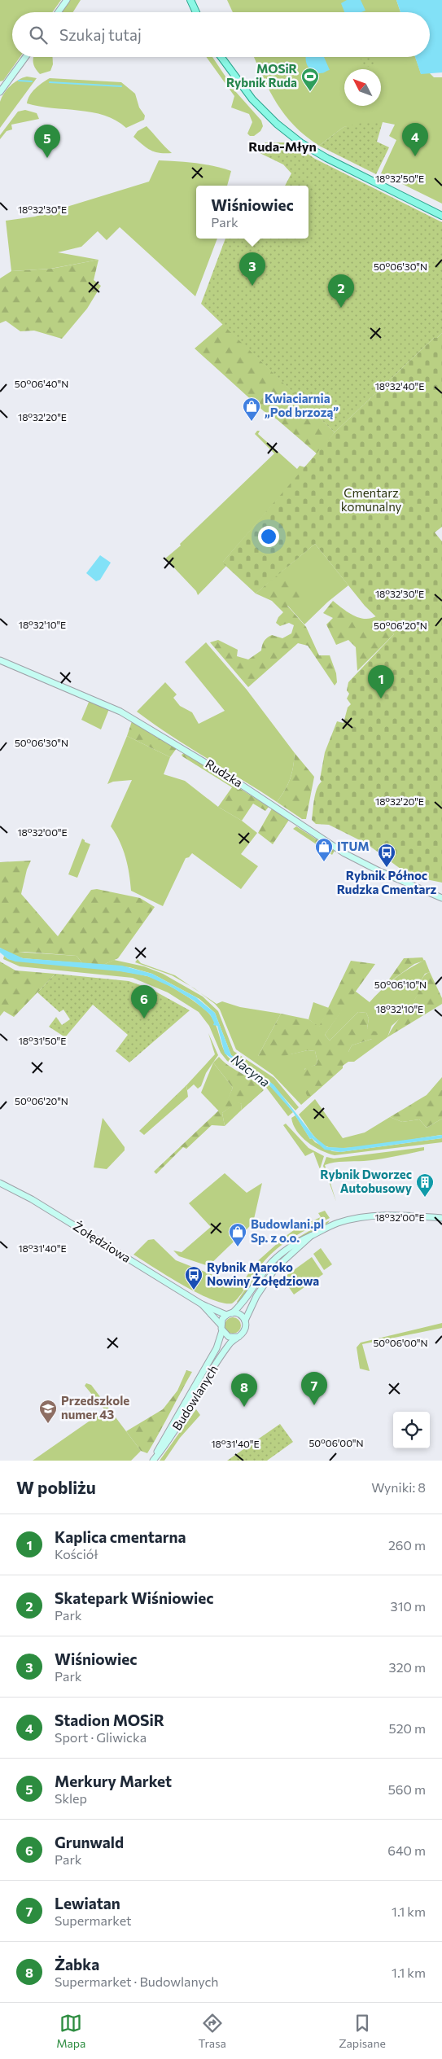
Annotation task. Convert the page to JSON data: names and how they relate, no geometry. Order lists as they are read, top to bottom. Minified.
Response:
{"streets":{"street":["Rudzka","Żołędziowa","Budowlanych"]},"crossings":[["Żołędziowa","Budowlanych"]],"districts":["Ruda-Młyn"],"water":["Nacyna"],"parks":["Cmentarz komunalny"],"places":{"sports":["MOSiR Rybnik Ruda"],"shop":["Kwiaciarnia „Pod brzozą”","ITUM","Budowlani.pl Sp. z o.o."],"bus stop":["Rybnik Północ Rudzka Cmentarz","Rybnik Maroko Nowiny Żołędziowa"],"building":["Rybnik Dworzec Autobusowy"],"school or university":["Przedszkole numer 43"]},"north":"top left","page":{"search":"Szukaj tutaj","pins":["4","5","3","2","1","6","7","8"],"popup":["Wiśniowiec","Park"],"heading":["W pobliżu","Wyniki: 8"],"list":[{"mark":"1","name":"Kaplica cmentarna","note":"Kościół","value":"260 m"},{"mark":"2","name":"Skatepark Wiśniowiec","note":"Park","value":"310 m"},{"mark":"3","name":"Wiśniowiec","note":"Park","value":"320 m"},{"mark":"4","name":"Stadion MOSiR","note":"Sport · Gliwicka","value":"520 m"},{"mark":"5","name":"Merkury Market","note":"Sklep","value":"560 m"},{"mark":"6","name":"Grunwald","note":"Park","value":"640 m"},{"mark":"7","name":"Lewiatan","note":"Supermarket","value":"1.1 km"},{"mark":"8","name":"Żabka","note":"Supermarket · Budowlanych","value":"1.1 km"}],"nav":["Mapa","Trasa","Zapisane"]},"coordinates":["18°32'50\"E","18°32'30\"E","50°06'30\"N","50°06'40\"N","18°32'40\"E","18°32'20\"E","18°32'10\"E","50°06'20\"N","18°32'00\"E","50°06'10\"N","18°31'50\"E","18°31'40\"E","50°06'00\"N"]}
